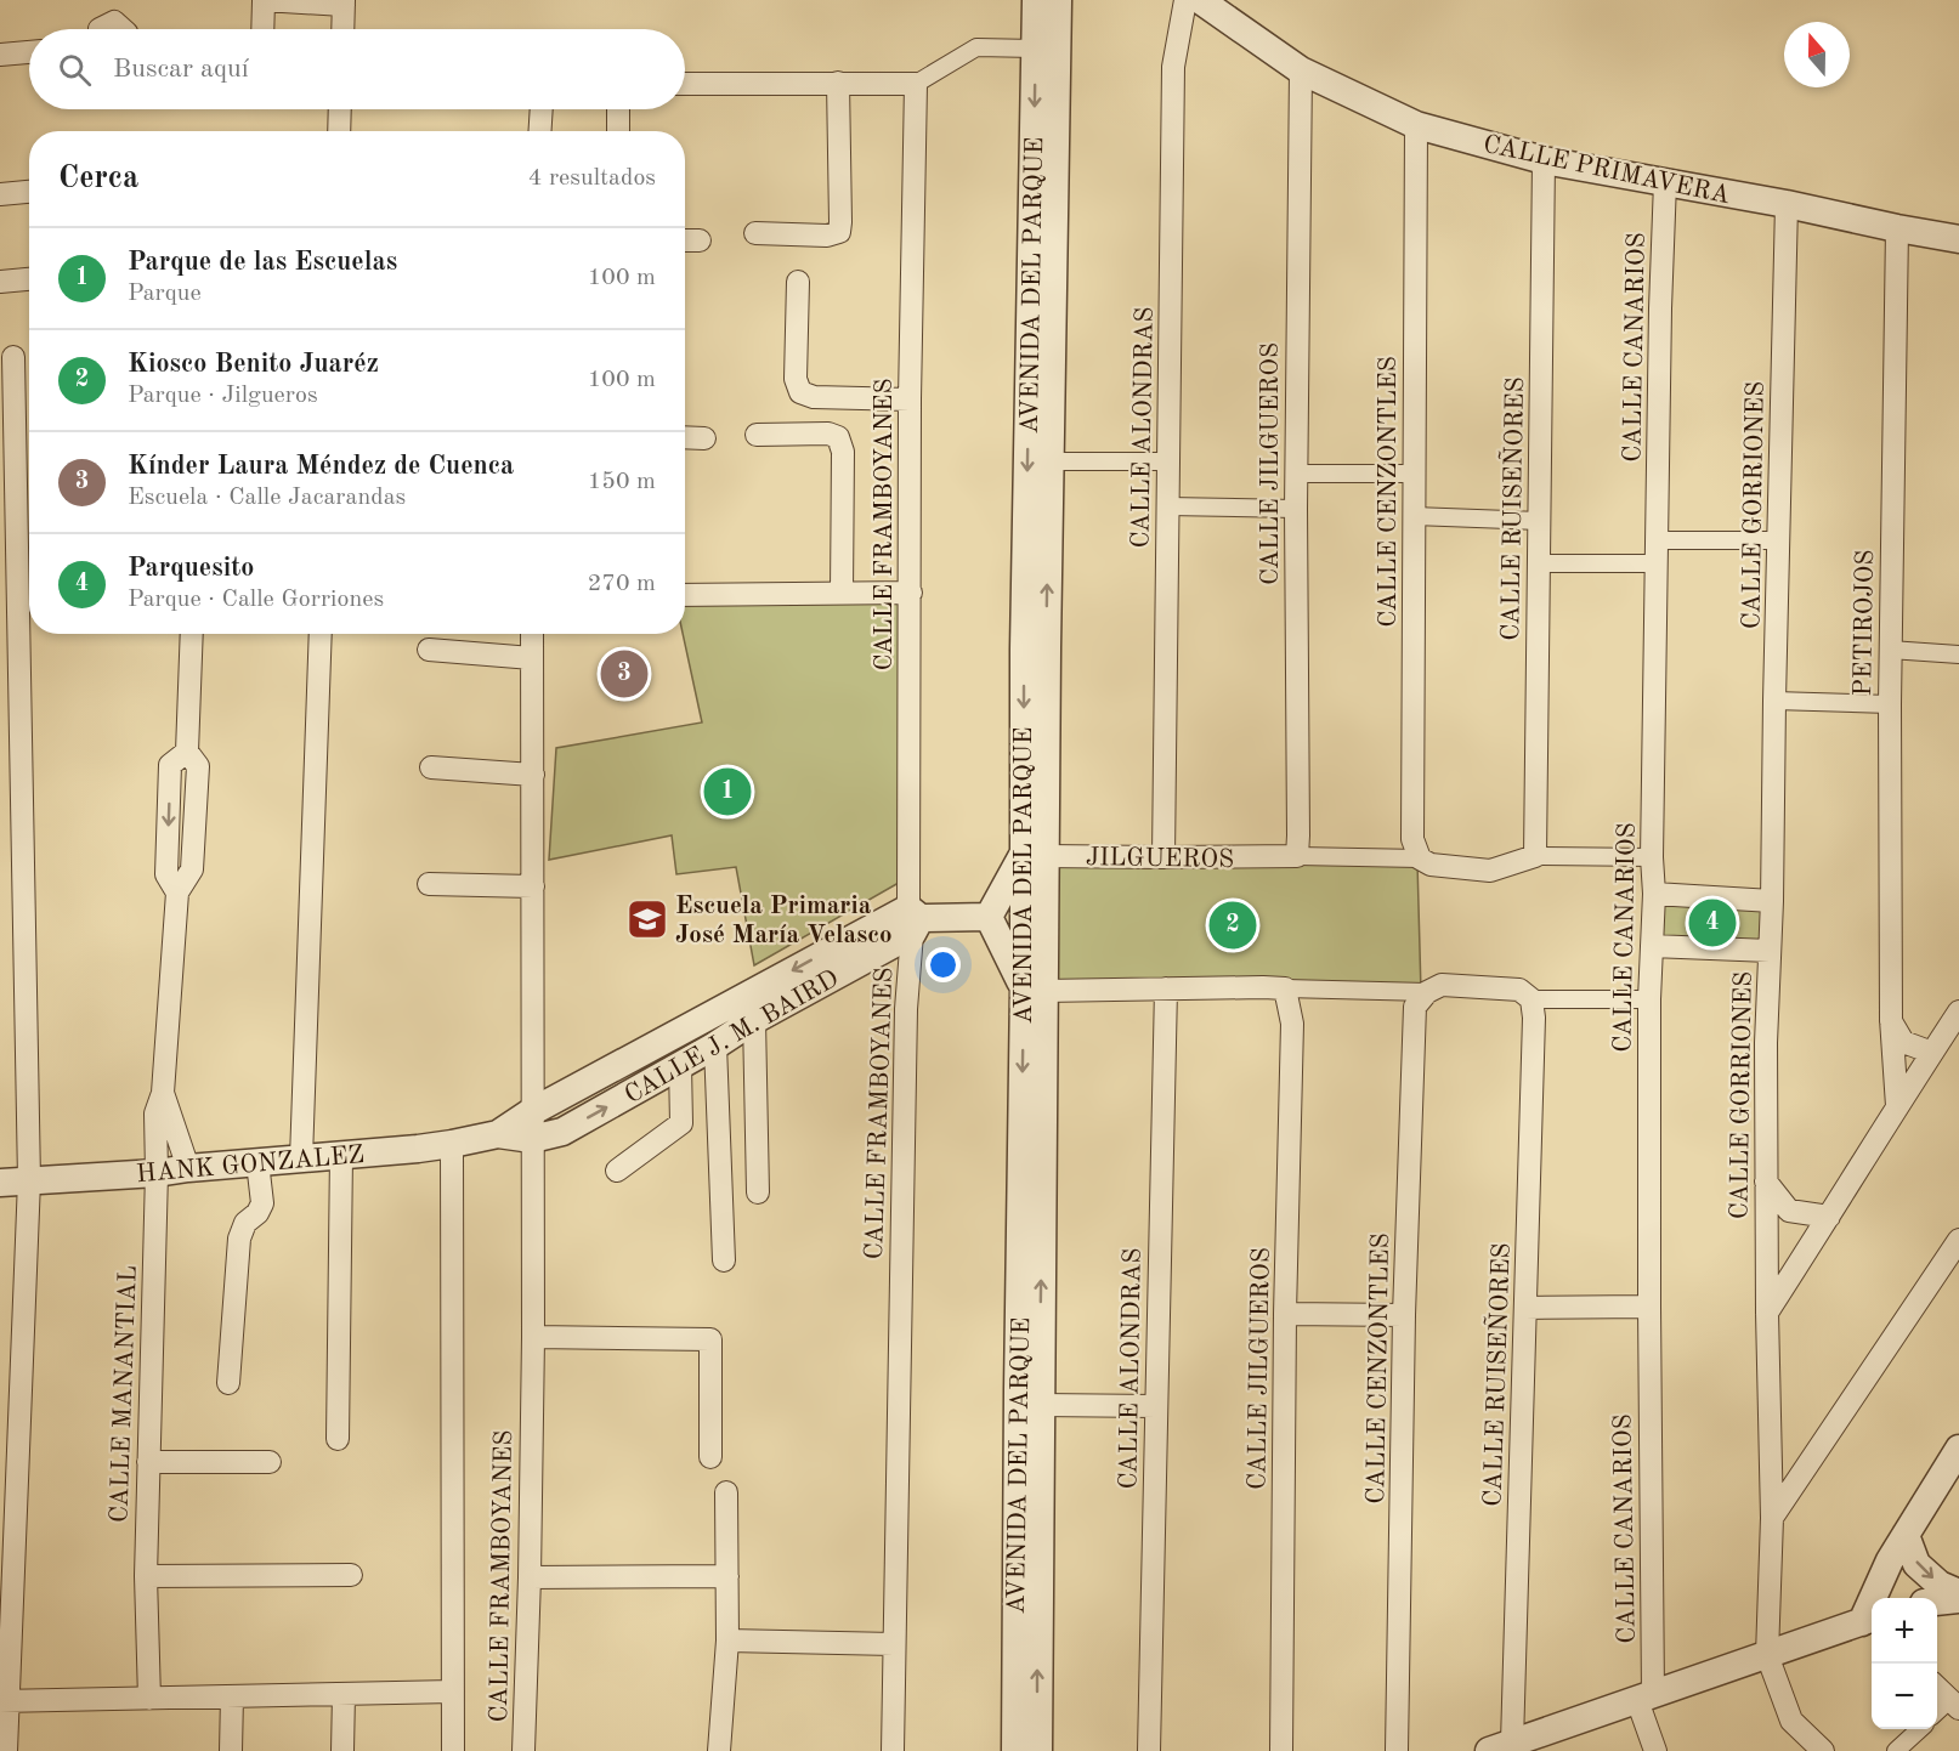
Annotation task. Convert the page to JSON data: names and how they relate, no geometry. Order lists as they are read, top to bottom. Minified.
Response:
{"streets":{"street":["CALLE PRIMAVERA","AVENIDA DEL PARQUE","CALLE CANARIOS","CALLE ALONDRAS","CALLE JILGUEROS","CALLE CENZONTLES","CALLE GORRIONES","CALLE RUISEÑORES","CALLE FRAMBOYANES","PETIROJOS","JILGUEROS","CALLE J. M. BAIRD","HANK GONZALEZ","CALLE MANANTIAL"]},"crossings":[["CALLE PRIMAVERA","CALLE CANARIOS"],["CALLE PRIMAVERA","CALLE JILGUEROS"],["CALLE PRIMAVERA","CALLE CENZONTLES"],["CALLE PRIMAVERA","CALLE GORRIONES"],["CALLE PRIMAVERA","CALLE RUISEÑORES"],["CALLE PRIMAVERA","PETIROJOS"],["AVENIDA DEL PARQUE","JILGUEROS"],["CALLE ALONDRAS","JILGUEROS"],["CALLE JILGUEROS","JILGUEROS"],["CALLE FRAMBOYANES","CALLE J. M. BAIRD"],["CALLE FRAMBOYANES","HANK GONZALEZ"],["CALLE J. M. BAIRD","HANK GONZALEZ"],["HANK GONZALEZ","CALLE MANANTIAL"]],"places":{"school or university":["Escuela Primaria José María Velasco"]},"north":"top","page":{"search":"Buscar aquí","heading":["Cerca","4 resultados"],"list":[{"mark":"1","name":"Parque de las Escuelas","note":"Parque","value":"100 m"},{"mark":"2","name":"Kiosco Benito Juaréz","note":"Parque · Jilgueros","value":"100 m"},{"mark":"3","name":"Kínder Laura Méndez de Cuenca","note":"Escuela · Calle Jacarandas","value":"150 m"},{"mark":"4","name":"Parquesito","note":"Parque · Calle Gorriones","value":"270 m"}],"pins":["3","1","4","2"],"map_buttons":["+","−"]}}
